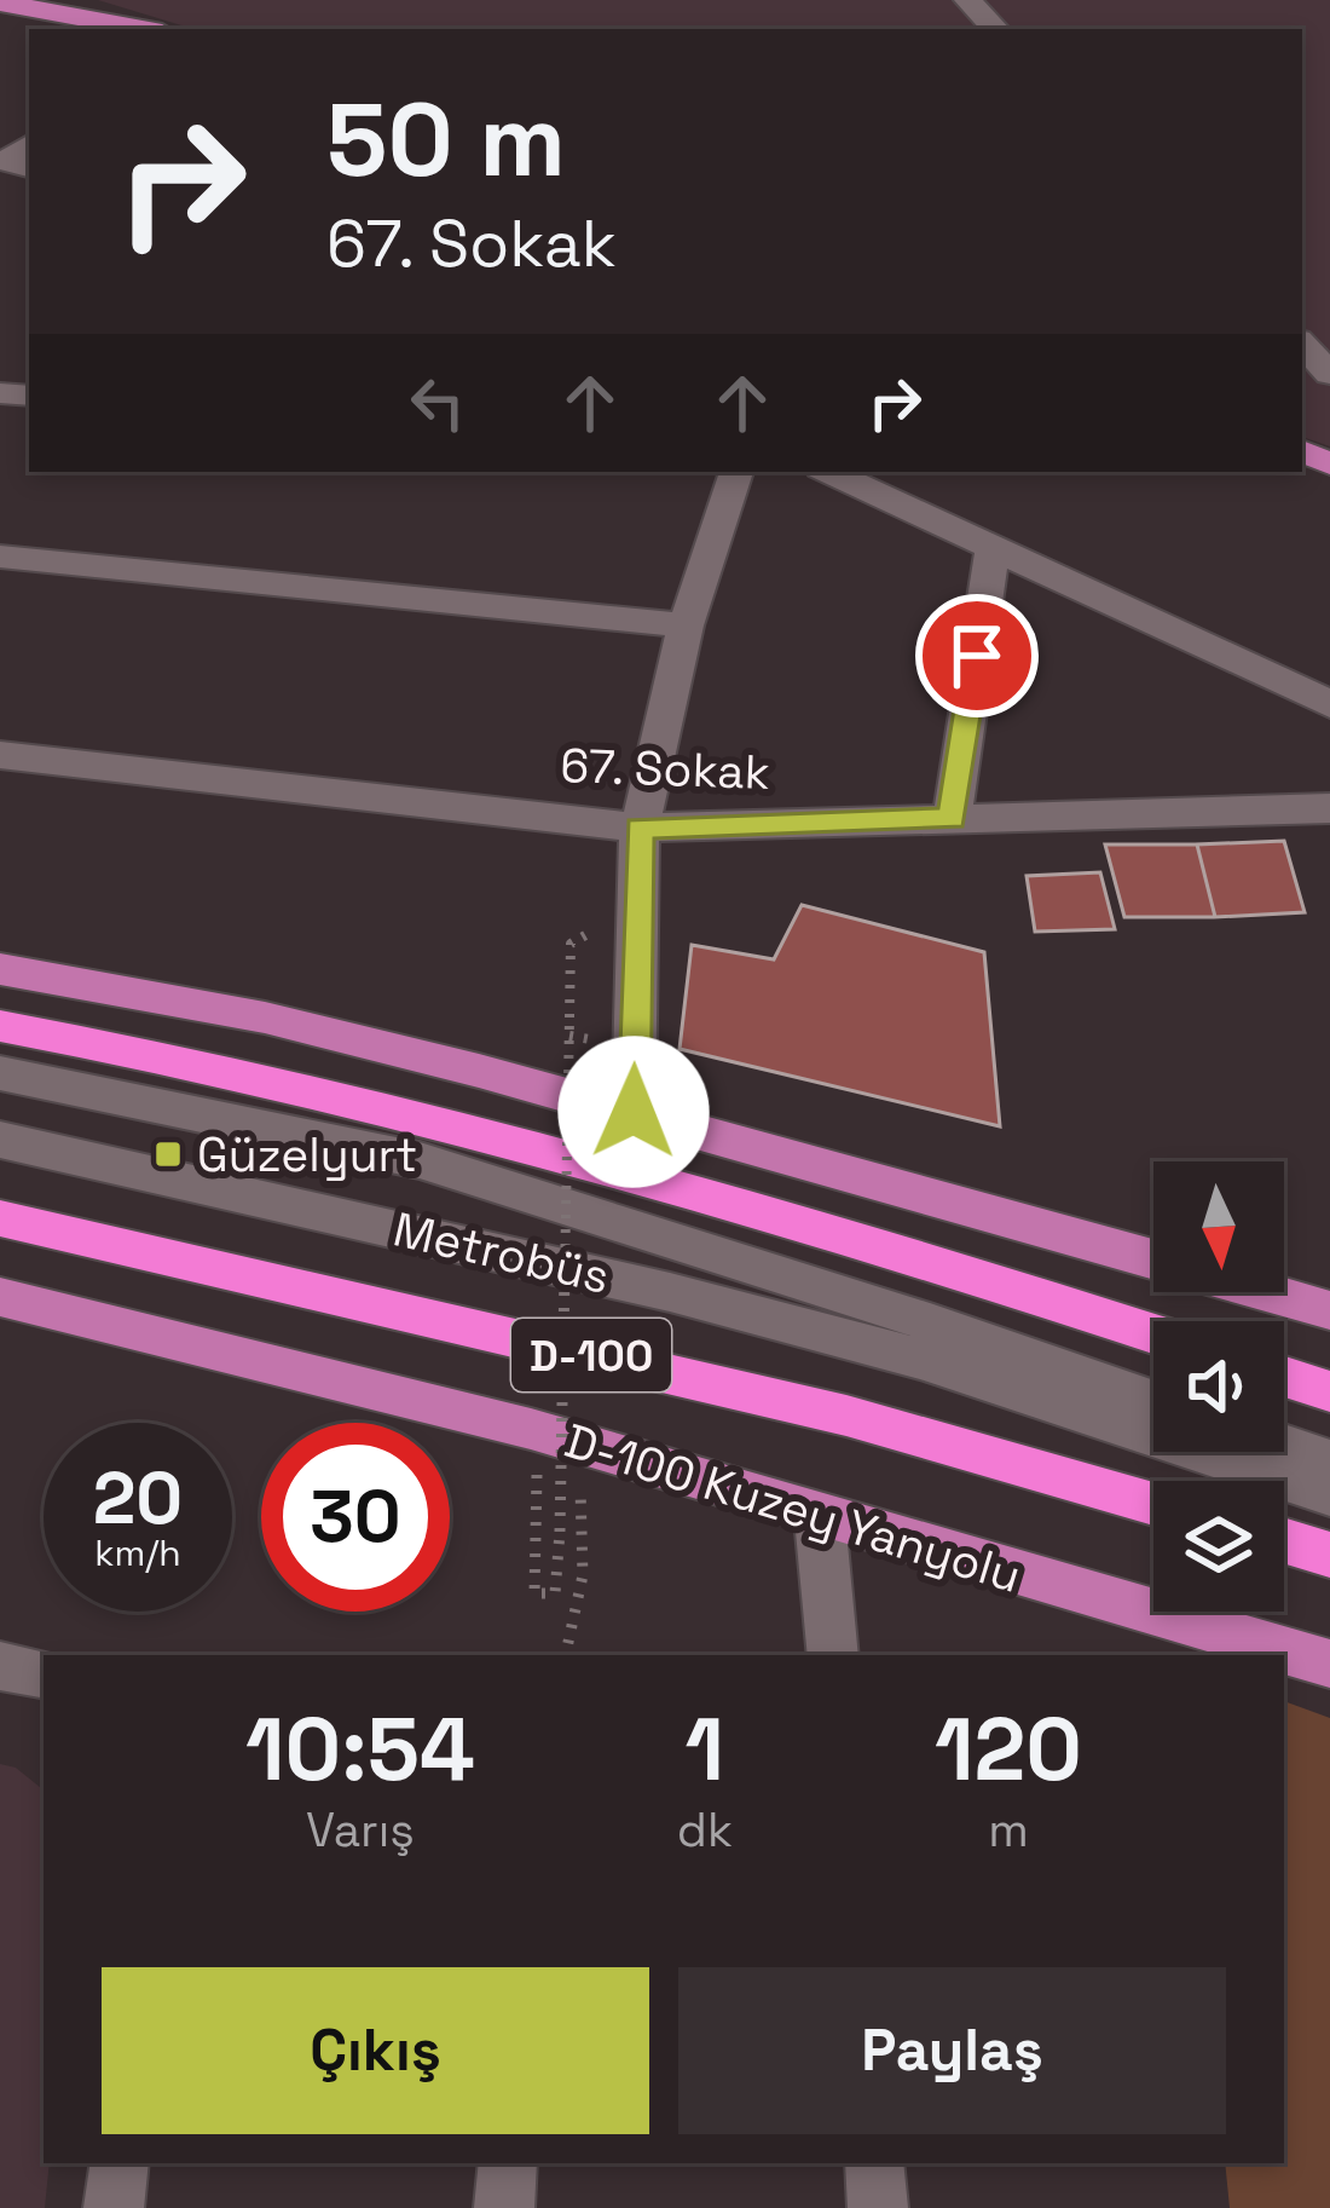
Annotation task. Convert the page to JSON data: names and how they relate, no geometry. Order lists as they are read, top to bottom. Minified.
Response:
{"streets":{"highway":["D-100"],"main road":["D-100 Kuzey Yanyolu"],"street":["67. Sokak","Metrobüs"]},"places":{"transit":["Güzelyurt"]},"north":"bottom","page":{"turn":["50 m","67. Sokak"],"speed":"20 km/h","limit":"30","eta":["10:54","Varış","1","dk","120","m"],"buttons":["Çıkış","Paylaş"]}}
